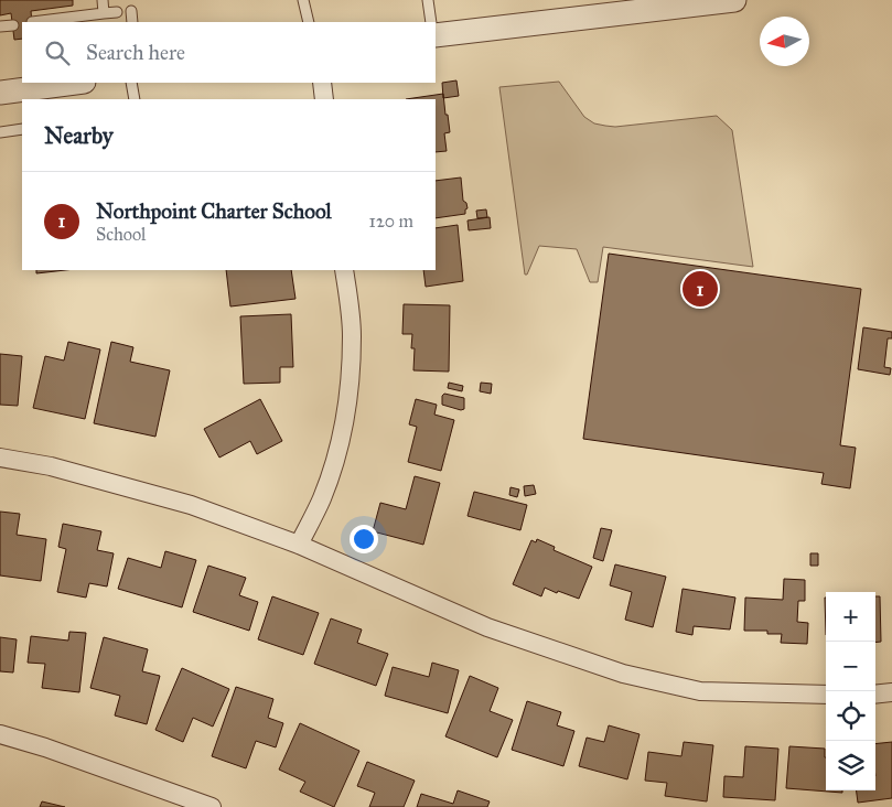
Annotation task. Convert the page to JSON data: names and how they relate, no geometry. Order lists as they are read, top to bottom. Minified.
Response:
{"north":"left","page":{"search":"Search here","heading":"Nearby","list":[{"mark":"1","name":"Northpoint Charter School","note":"School","value":"120 m"}],"pins":"1","map_buttons":["+","−"]}}
